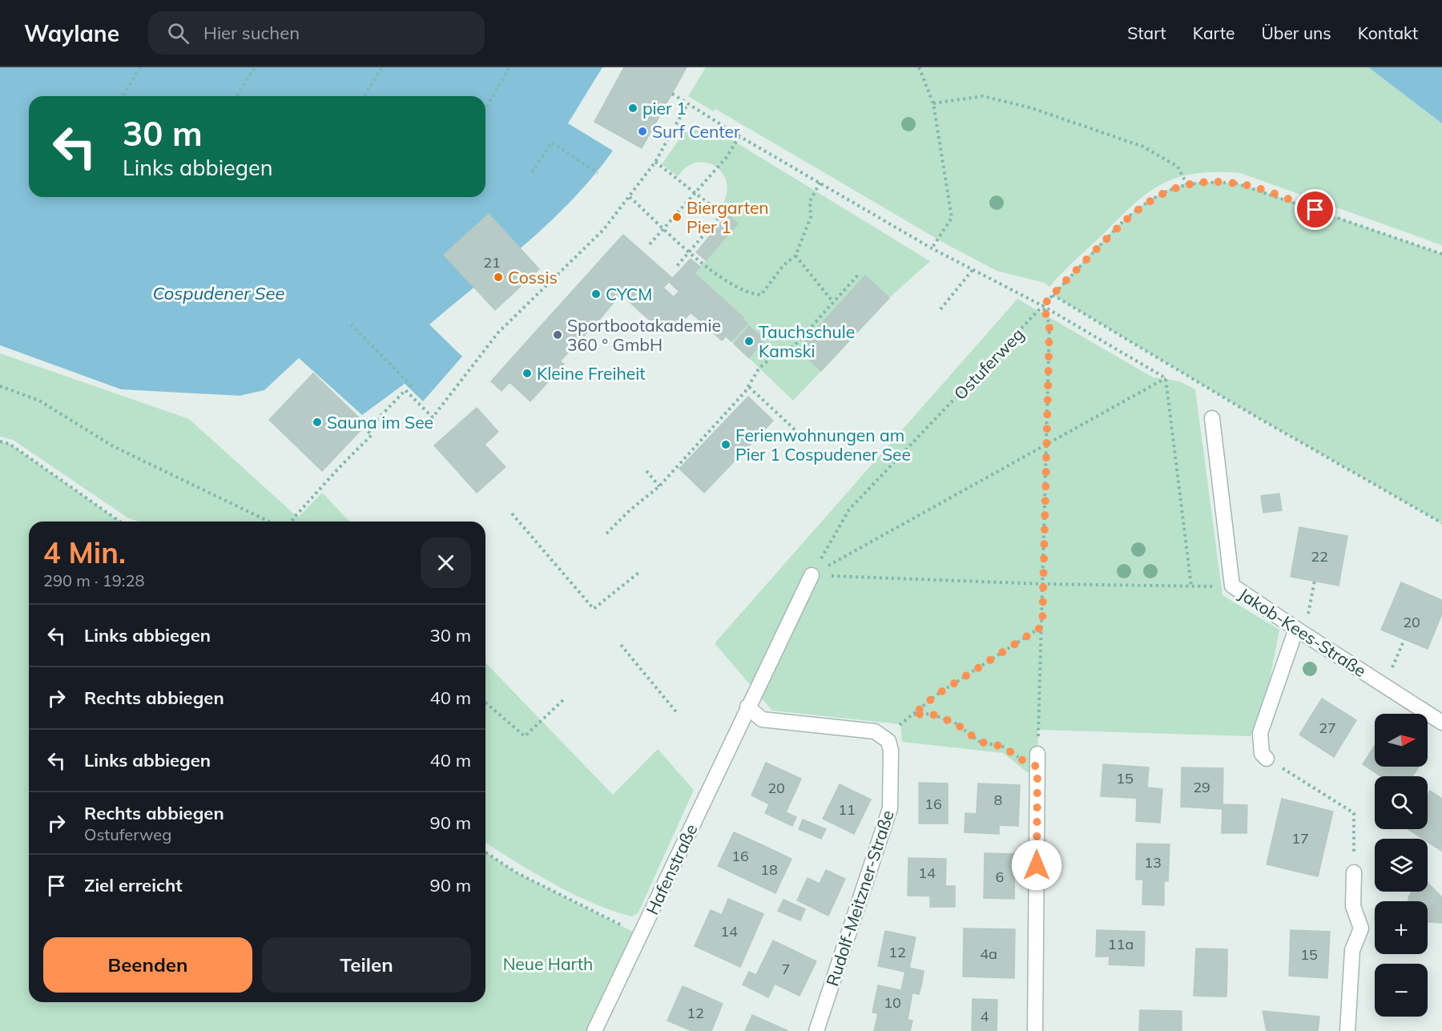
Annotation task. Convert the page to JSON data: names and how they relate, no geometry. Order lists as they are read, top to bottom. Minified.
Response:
{"streets":{"street":["Jakob-Kees-Straße","Hafenstraße","Rudolf-Meitzner-Straße"],"path":["Ostuferweg"]},"water":["Cospudener See"],"parks":["Neue Harth"],"places":["pier 1","Surf Center","Biergarten Pier 1","Cossis","CYCM","Sportbootakademie 360 ° GmbH","Tauchschule Kamski","Kleine Freiheit","Sauna im See","Ferienwohnungen am Pier 1 Cospudener See"],"house_numbers":["21","22","20","27","15","29","20","8","16","11","17","16","13","18","14","6","14","11a","12","4a","15","7","10","12","4"],"north":"right","page":{"header":"Waylane","search":"Hier suchen","nav":["Start","Karte","Über uns","Kontakt"],"turn":["30 m","Links abbiegen"],"heading":["4 Min.","290 m · 19:28"],"list":[{"name":"Links abbiegen","value":"30 m"},{"name":"Rechts abbiegen","value":"40 m"},{"name":"Links abbiegen","value":"40 m"},{"name":"Rechts abbiegen","note":"Ostuferweg","value":"90 m"},{"name":"Ziel erreicht","value":"90 m"}],"map_buttons":["+","−"],"buttons":["Beenden","Teilen"]}}
